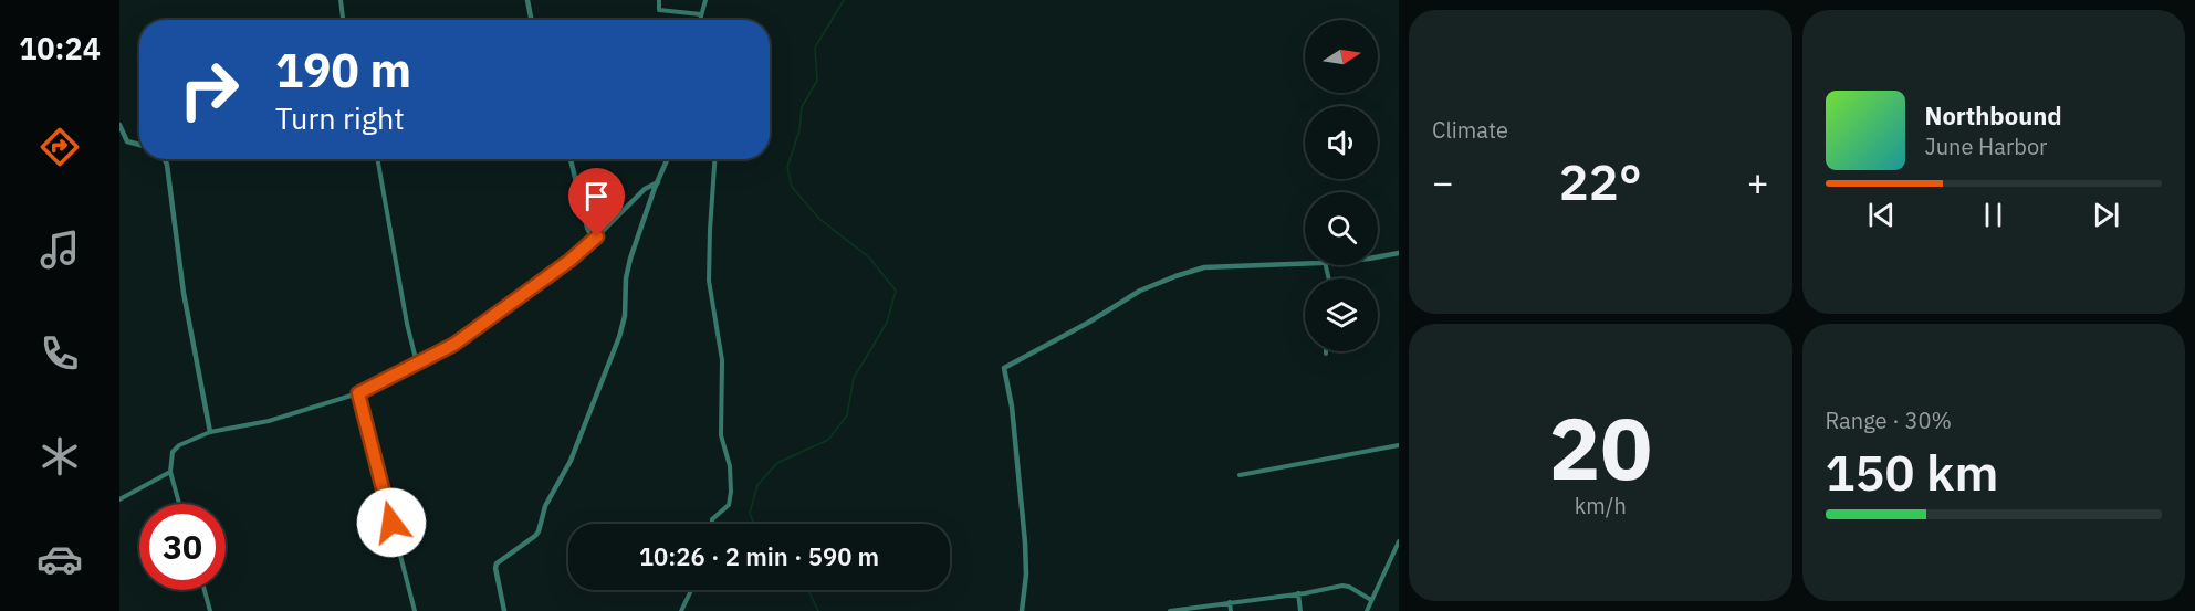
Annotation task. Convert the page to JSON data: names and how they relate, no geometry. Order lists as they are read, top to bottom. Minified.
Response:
{"north":"right","page":{"tabs":"10:24","tile":["Climate",["20","km/h"],["Range · 30%","150 km"]],"turn":["190 m","Turn right"],"song":["Northbound","June Harbor"],"heat":["−","22°","+"],"limit":"30","trip":"10:26 · 2 min · 590 m"}}
